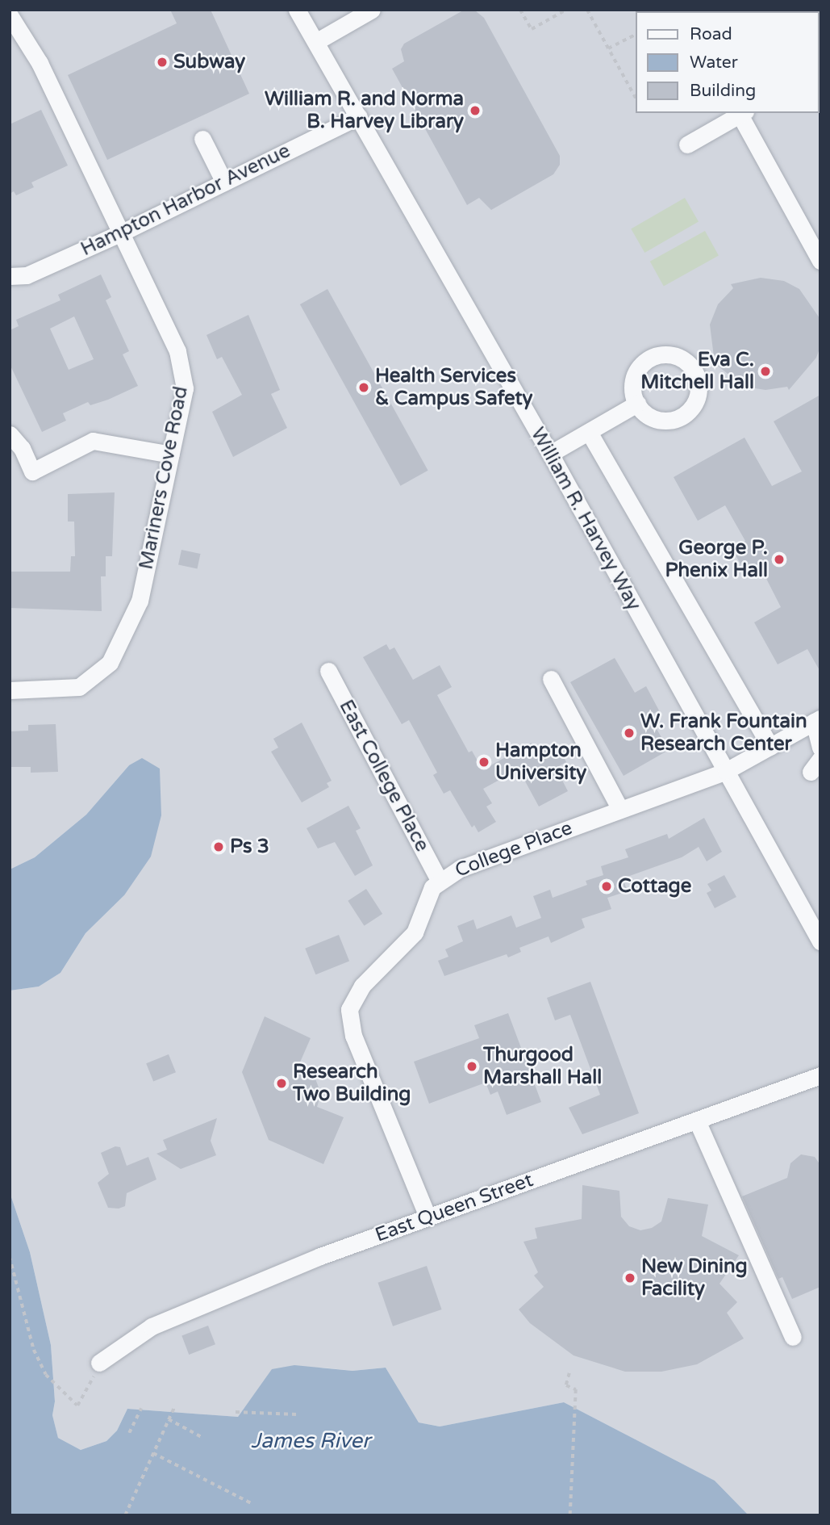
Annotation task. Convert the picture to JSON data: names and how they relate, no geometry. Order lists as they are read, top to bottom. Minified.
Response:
{"streets":{"street":["Hampton Harbor Avenue","Mariners Cove Road","William R. Harvey Way","East College Place","College Place","East Queen Street"]},"crossings":[["Hampton Harbor Avenue","Mariners Cove Road"],["Hampton Harbor Avenue","William R. Harvey Way"],["William R. Harvey Way","College Place"],["East College Place","College Place"],["College Place","East Queen Street"]],"water":["James River"],"places":["Subway","William R. and Norma B. Harvey Library","Eva C. Mitchell Hall","Health Services & Campus Safety","George P. Phenix Hall","W. Frank Fountain Research Center","Hampton University","Ps 3","Cottage","Thurgood Marshall Hall","Research Two Building","New Dining Facility"],"legend":["Road","Water","Building"]}
